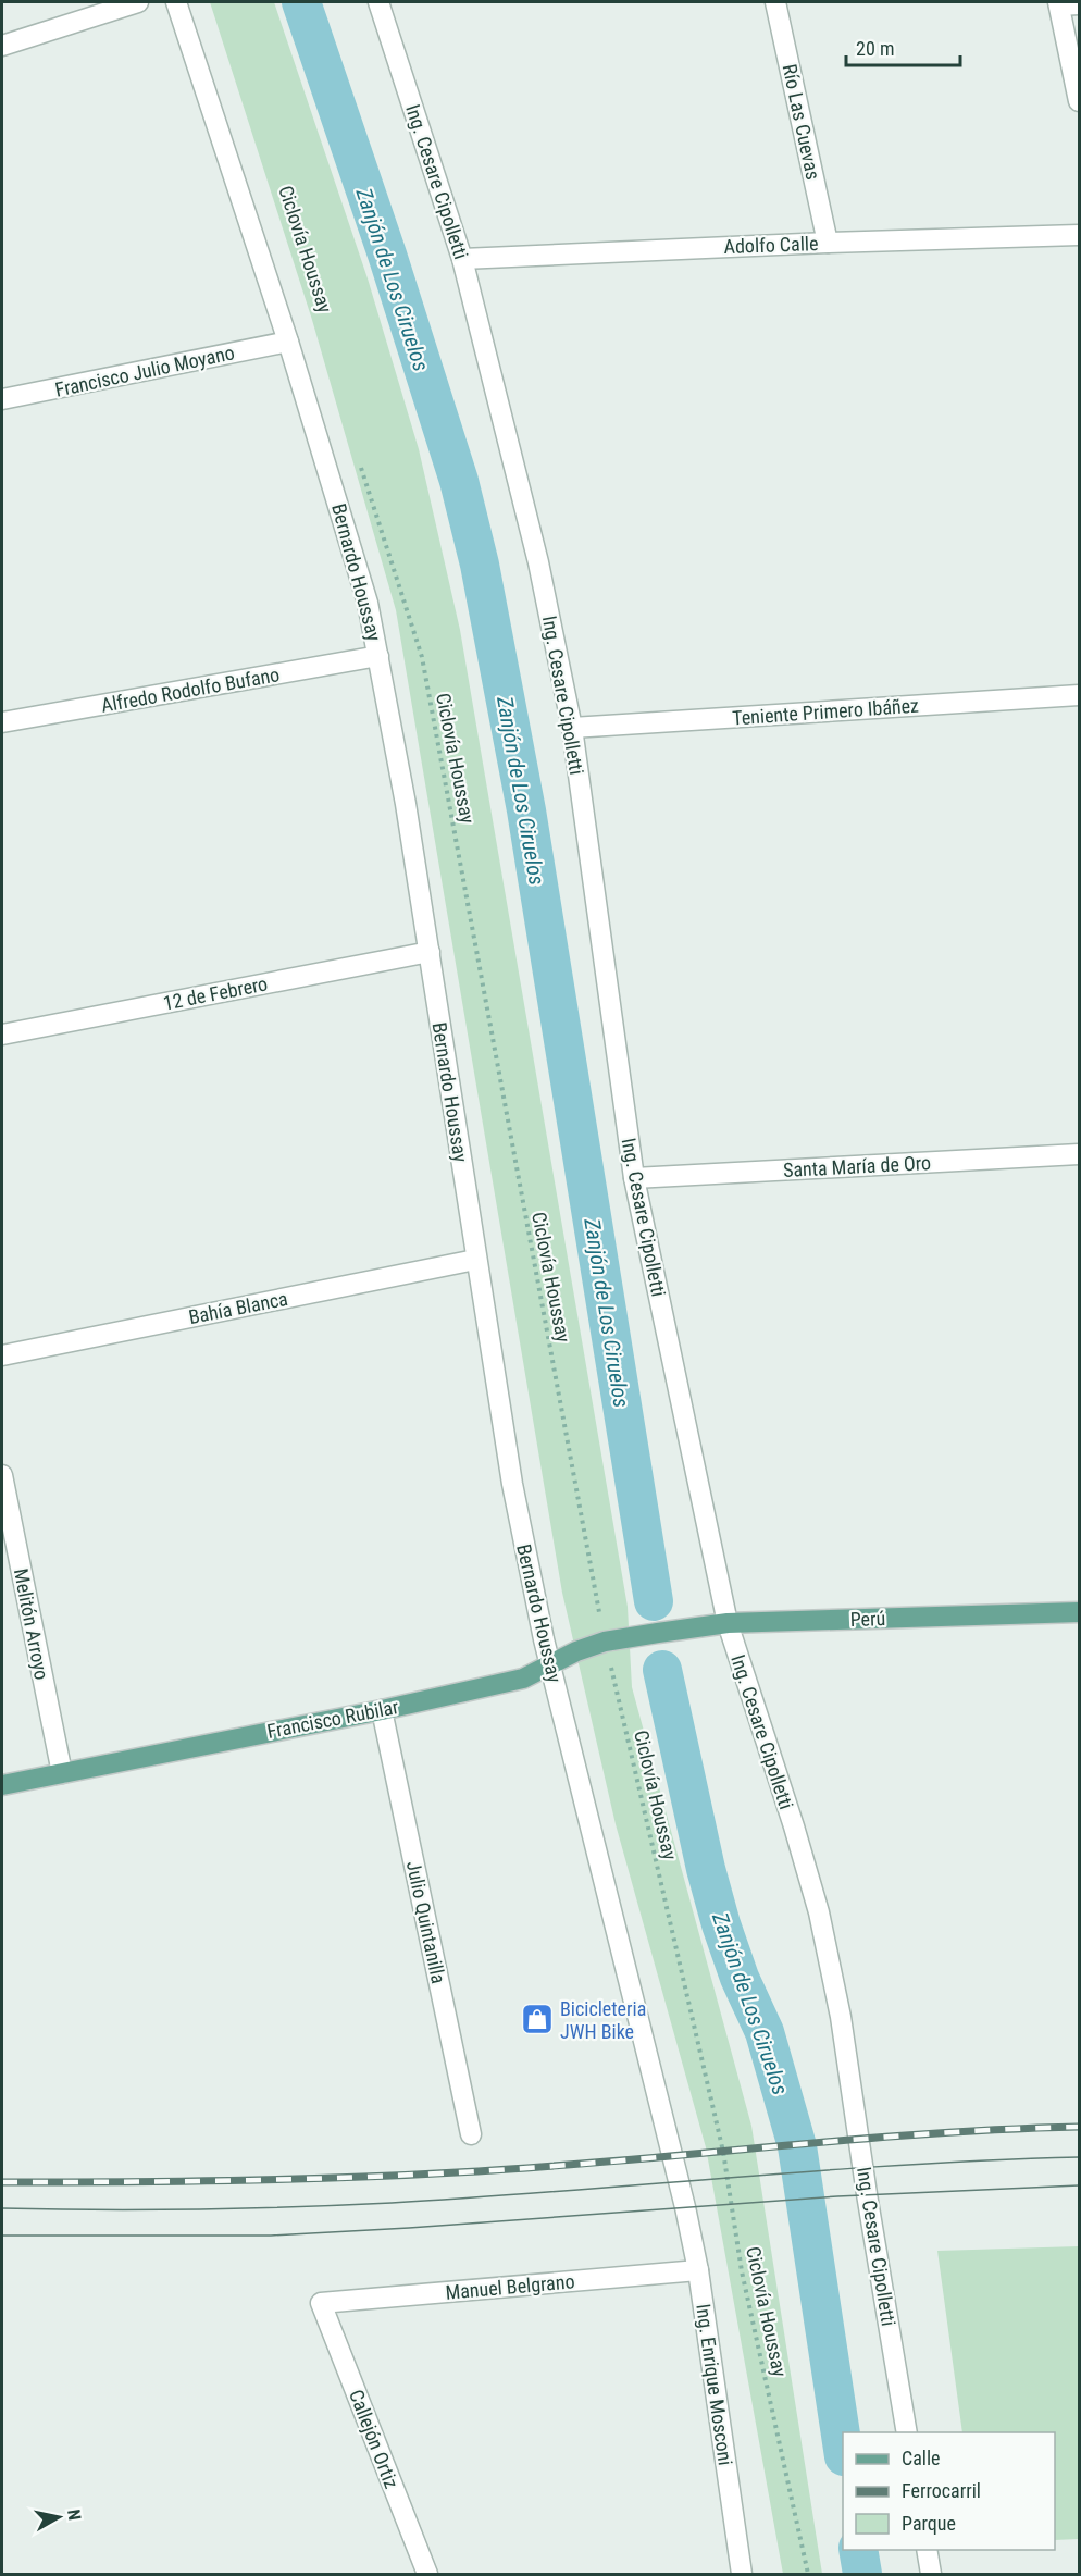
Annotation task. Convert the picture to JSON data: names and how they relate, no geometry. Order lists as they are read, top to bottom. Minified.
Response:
{"streets":{"main road":["Perú","Francisco Rubilar"],"street":["Río Las Cuevas","Ing. Cesare Cipolletti","Adolfo Calle","Francisco Julio Moyano","Bernardo Houssay","Alfredo Rodolfo Bufano","Teniente Primero Ibáñez","12 de Febrero","Santa María de Oro","Bahía Blanca","Melitón Arroyo","Julio Quintanilla","Manuel Belgrano","Ing. Enrique Mosconi","Callejón Ortiz"],"path":["Ciclovía Houssay"]},"crossings":[["Río Las Cuevas","Adolfo Calle"],["Ing. Cesare Cipolletti","Adolfo Calle"],["Ing. Cesare Cipolletti","Teniente Primero Ibáñez"],["Ing. Cesare Cipolletti","Santa María de Oro"],["Ing. Cesare Cipolletti","Perú"],["Ciclovía Houssay","Francisco Rubilar"],["Francisco Julio Moyano","Bernardo Houssay"],["Bernardo Houssay","Alfredo Rodolfo Bufano"],["Bernardo Houssay","12 de Febrero"],["Bernardo Houssay","Bahía Blanca"],["Bernardo Houssay","Francisco Rubilar"],["Bernardo Houssay","Ing. Enrique Mosconi"],["Perú","Francisco Rubilar"],["Melitón Arroyo","Francisco Rubilar"],["Francisco Rubilar","Julio Quintanilla"],["Manuel Belgrano","Ing. Enrique Mosconi"],["Manuel Belgrano","Callejón Ortiz"]],"water":["Zanjón de Los Ciruelos"],"places":{"shop":["Bicicleteria JWH Bike"]},"legend":["Calle","Ferrocarril","Parque"],"scale_bar":"20 m","north":"right"}
